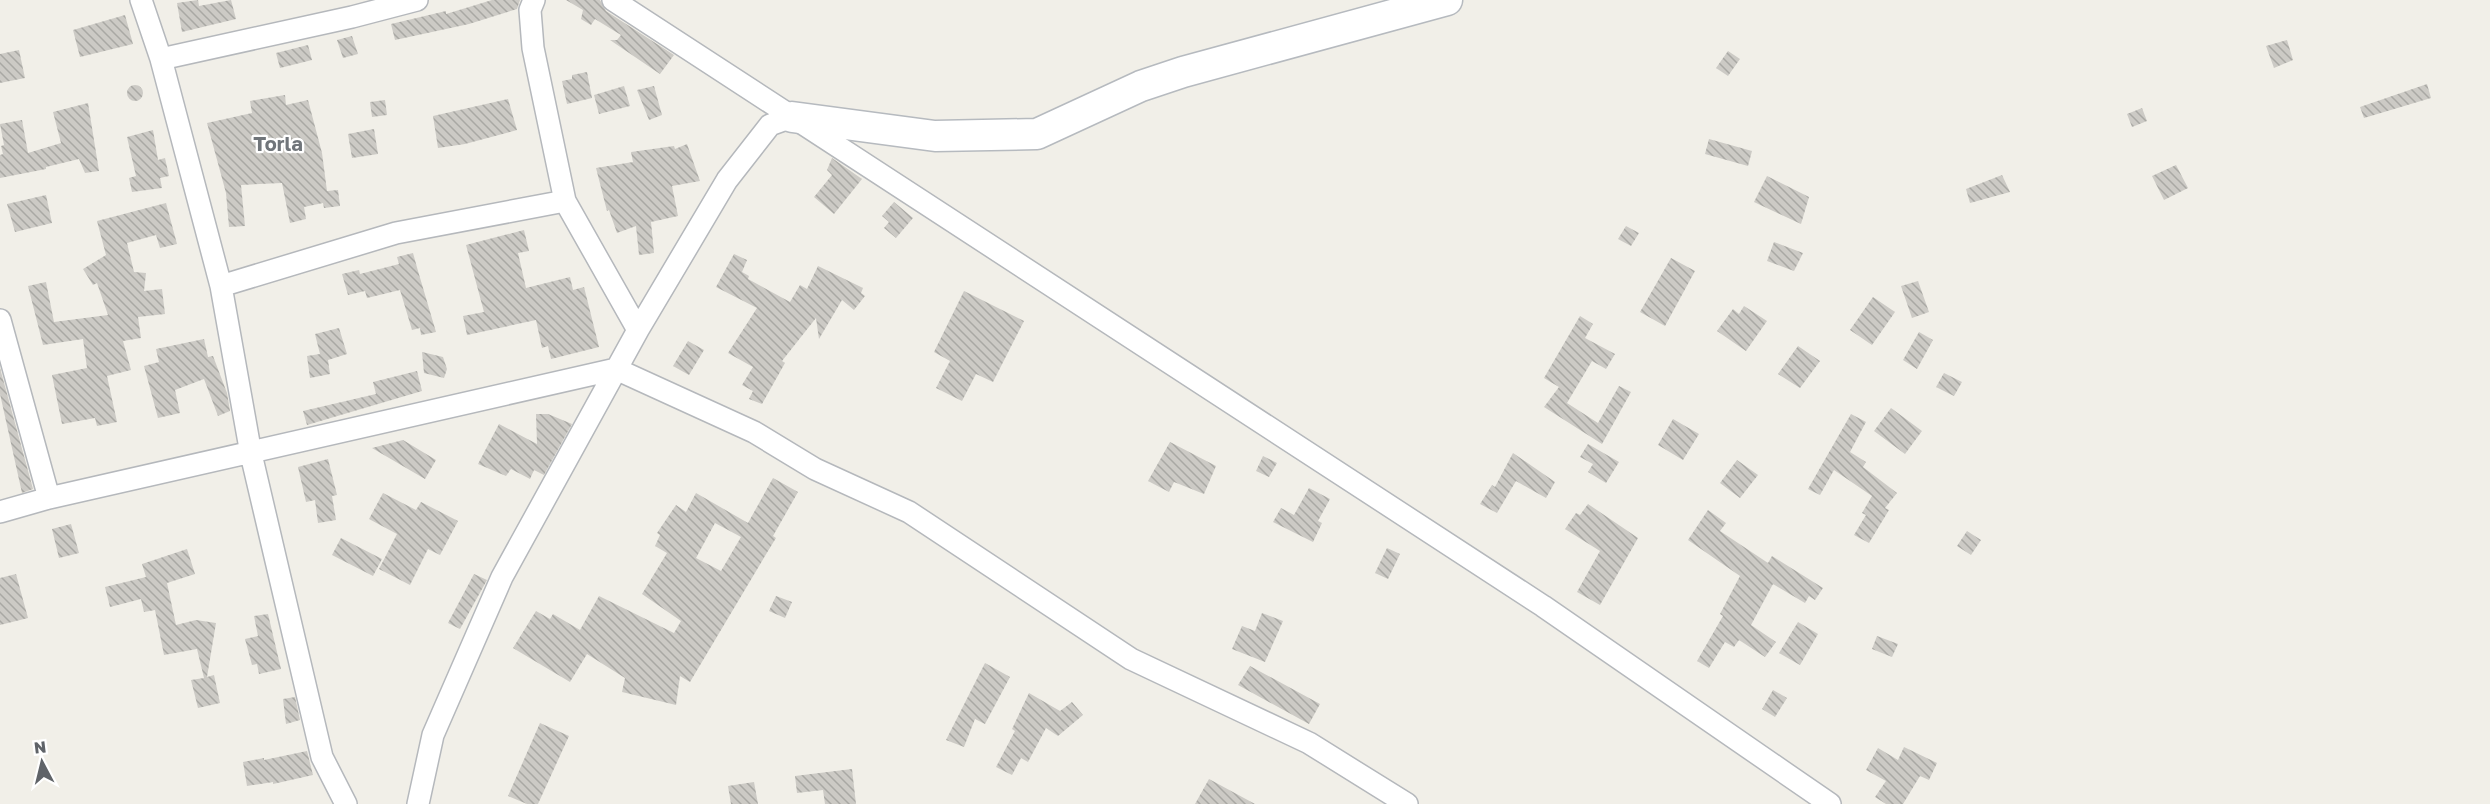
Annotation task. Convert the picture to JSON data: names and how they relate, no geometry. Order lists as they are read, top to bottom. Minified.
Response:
{"districts":["Torla"],"north":"top"}
